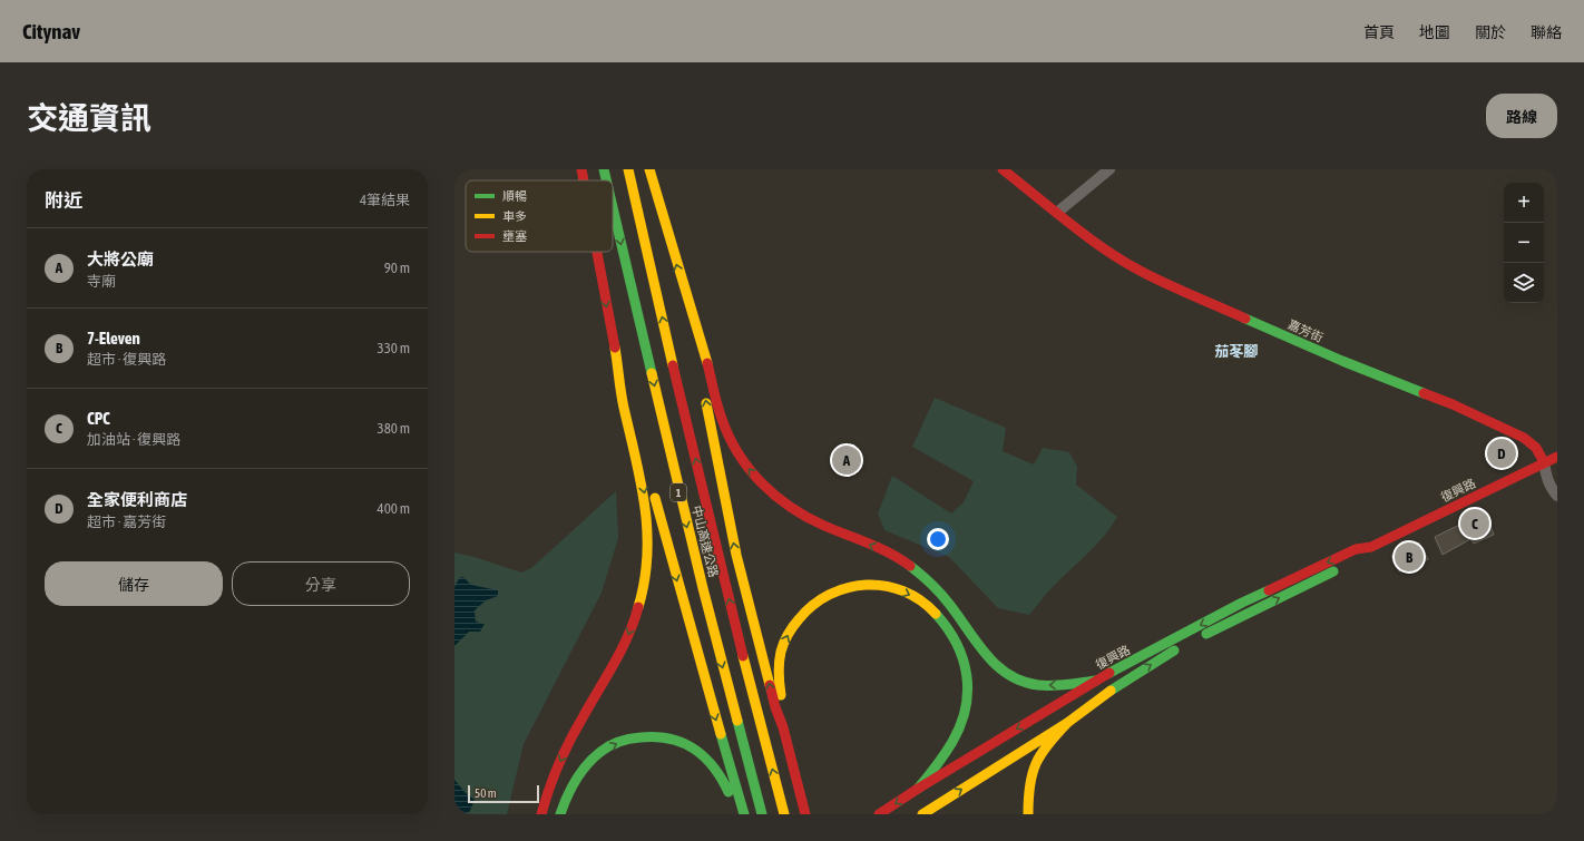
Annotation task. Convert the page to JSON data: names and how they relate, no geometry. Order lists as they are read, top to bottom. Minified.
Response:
{"streets":{"main road":["嘉芳街","復興路","1","中山高速公路"]},"crossings":[["嘉芳街","復興路"]],"districts":["茄苳腳"],"legend":["順暢","車多","壅塞"],"scale_bar":"50 m","page":{"header":"Citynav","nav":["首頁","地圖","關於","聯絡"],"title":"交通資訊","buttons":["路線",["儲存","分享"]],"heading":["附近","4筆結果"],"map_buttons":["+","−"],"list":[{"mark":"A","name":"大將公廟","note":"寺廟","value":"90 m"},{"mark":"B","name":"7-Eleven","note":"超市 · 復興路","value":"330 m"},{"mark":"C","name":"CPC","note":"加油站 · 復興路","value":"380 m"},{"mark":"D","name":"全家便利商店","note":"超市 · 嘉芳街","value":"400 m"}],"pins":["D","A","C","B"],"scale":"50 m"}}
